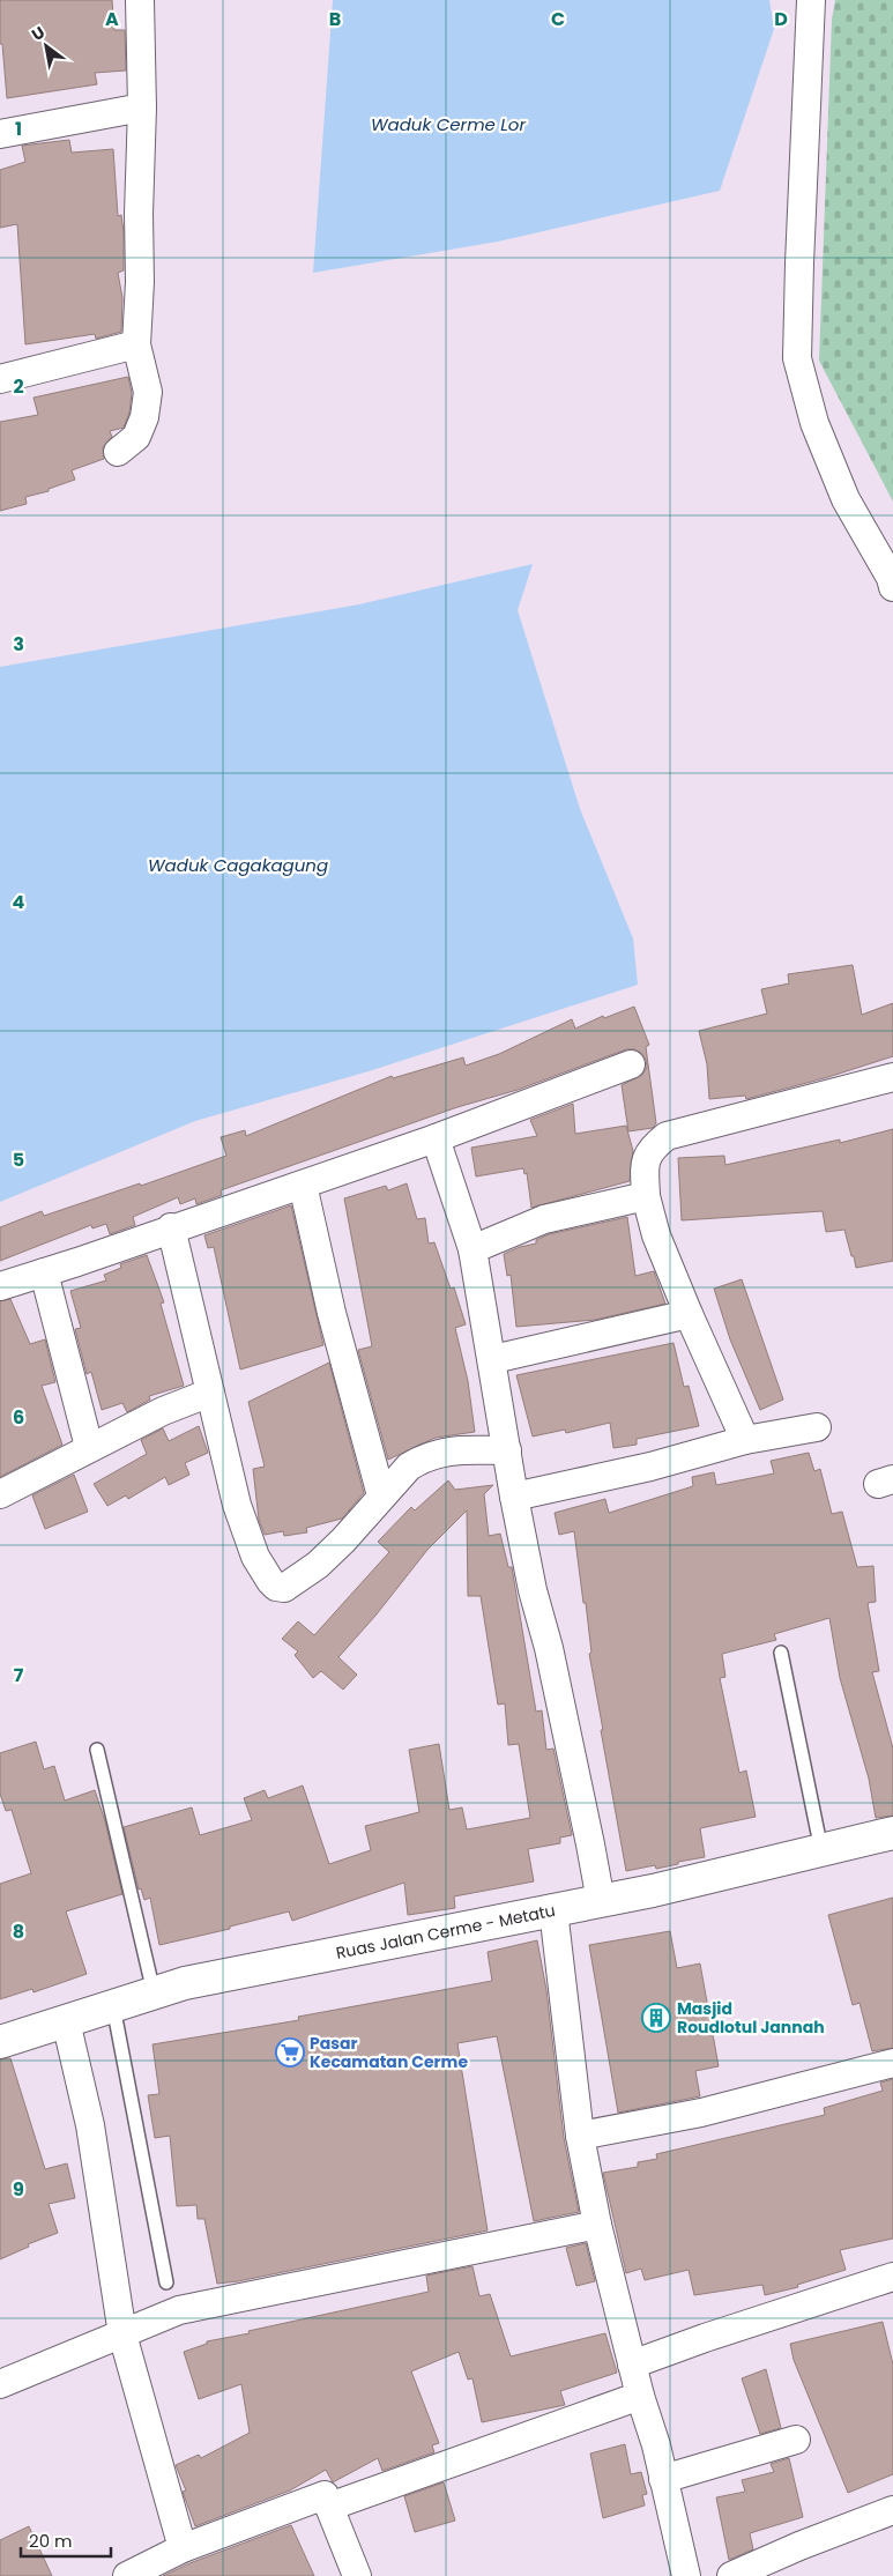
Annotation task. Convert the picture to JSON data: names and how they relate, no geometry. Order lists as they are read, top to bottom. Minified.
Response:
{"streets":{"main road":["Ruas Jalan Cerme - Metatu"]},"water":["Waduk Cerme Lor","Waduk Cagakagung"],"places":{"building":["Masjid Roudlotul Jannah"],"supermarket":["Pasar Kecamatan Cerme"]},"scale_bar":"20 m","north":"top left","grid":{"columns":["A","B","C","D"],"rows":["1","2","3","4","5","6","7","8","9"]}}
